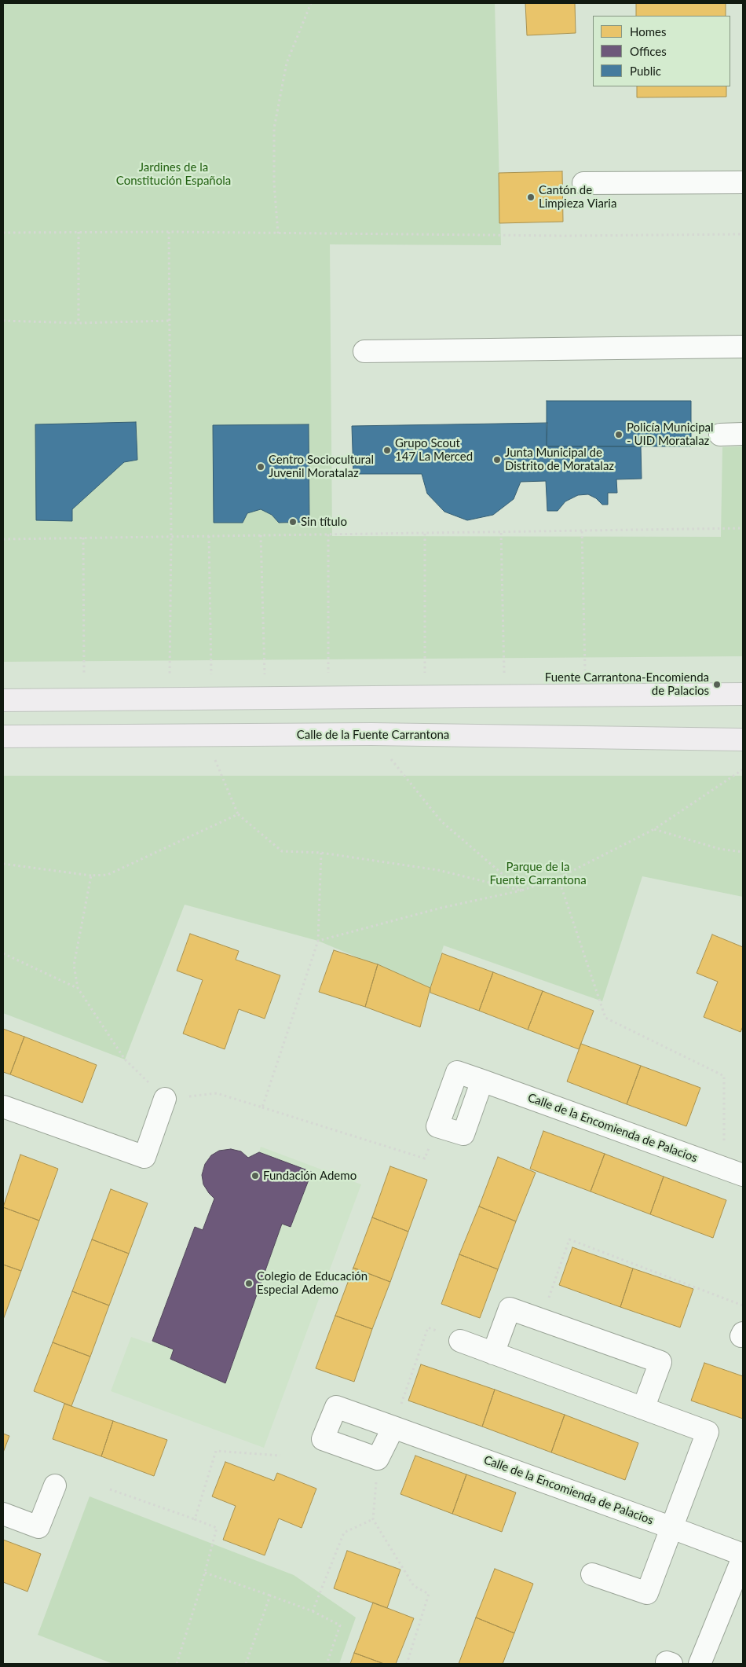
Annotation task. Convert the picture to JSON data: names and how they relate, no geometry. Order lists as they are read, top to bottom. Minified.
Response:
{"streets":{"main road":["Calle de la Fuente Carrantona"],"lane":["Calle de la Encomienda de Palacios"]},"parks":["Jardines de la Constitución Española","Parque de la Fuente Carrantona"],"places":["Cantón de Limpieza Viaria","Policía Municipal - UID Moratalaz","Grupo Scout 147 La Merced","Junta Municipal de Distrito de Moratalaz","Centro Sociocultural Juvenil Moratalaz","Sin título","Fuente Carrantona-Encomienda de Palacios","Fundación Ademo","Colegio de Educación Especial Ademo"],"legend":["Homes","Offices","Public"]}
